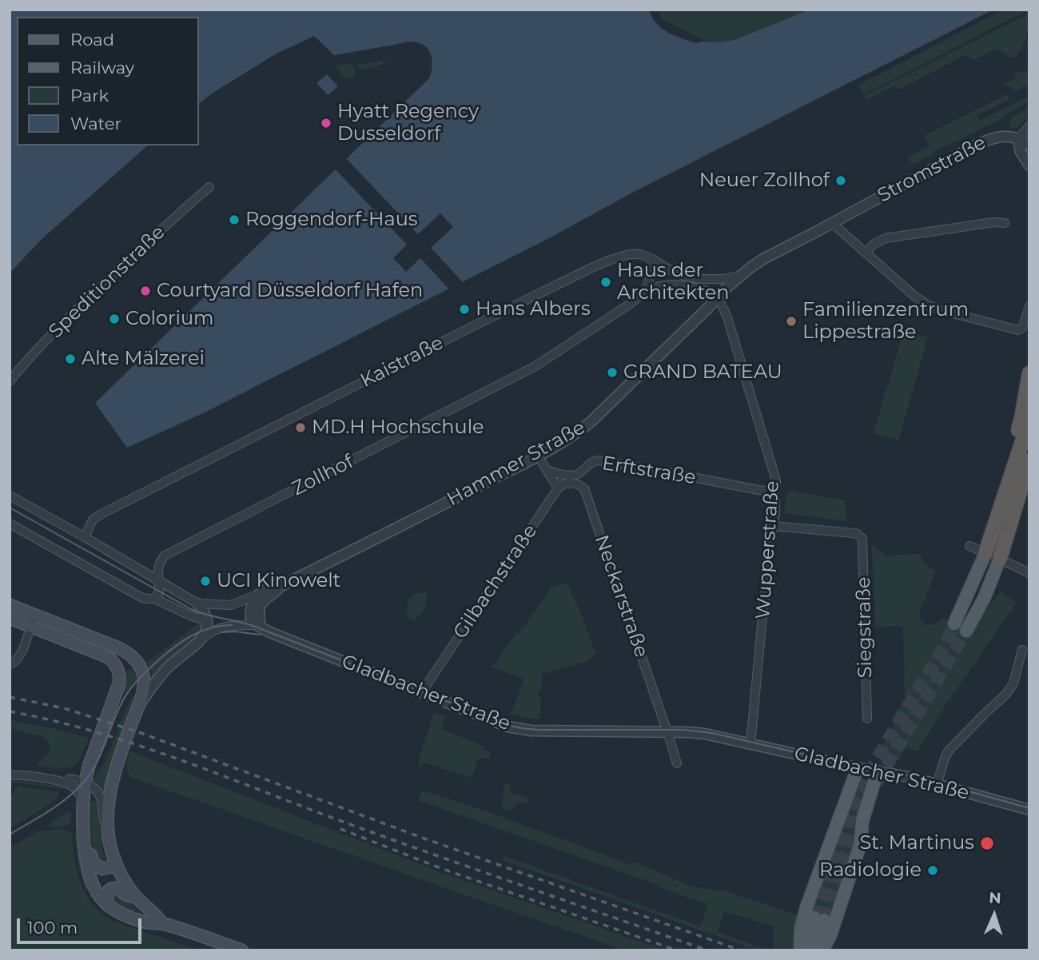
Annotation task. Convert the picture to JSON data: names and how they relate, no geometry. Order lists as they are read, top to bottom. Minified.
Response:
{"streets":{"street":["Stromstraße","Speditionstraße","Kaistraße","Hammer Straße","Erftstraße","Zollhof","Wupperstraße","Gilbachstraße","Neckarstraße","Siegstraße","Gladbacher Straße"]},"crossings":[["Stromstraße","Hammer Straße"],["Kaistraße","Hammer Straße"],["Hammer Straße","Zollhof"],["Hammer Straße","Wupperstraße"],["Hammer Straße","Gladbacher Straße"],["Erftstraße","Wupperstraße"],["Zollhof","Wupperstraße"],["Wupperstraße","Siegstraße"],["Wupperstraße","Gladbacher Straße"],["Gilbachstraße","Neckarstraße"],["Gilbachstraße","Gladbacher Straße"],["Neckarstraße","Gladbacher Straße"]],"places":["Hyatt Regency Dusseldorf","Neuer Zollhof","Roggendorf-Haus","Haus der Architekten","Courtyard Düsseldorf Hafen","Hans Albers","Colorium","Familienzentrum Lippestraße","Alte Mälzerei","GRAND BATEAU","MD.H Hochschule","UCI Kinowelt","St. Martinus","Radiologie"],"legend":["Road","Railway","Park","Water"],"scale_bar":"100 m","north":"top"}
